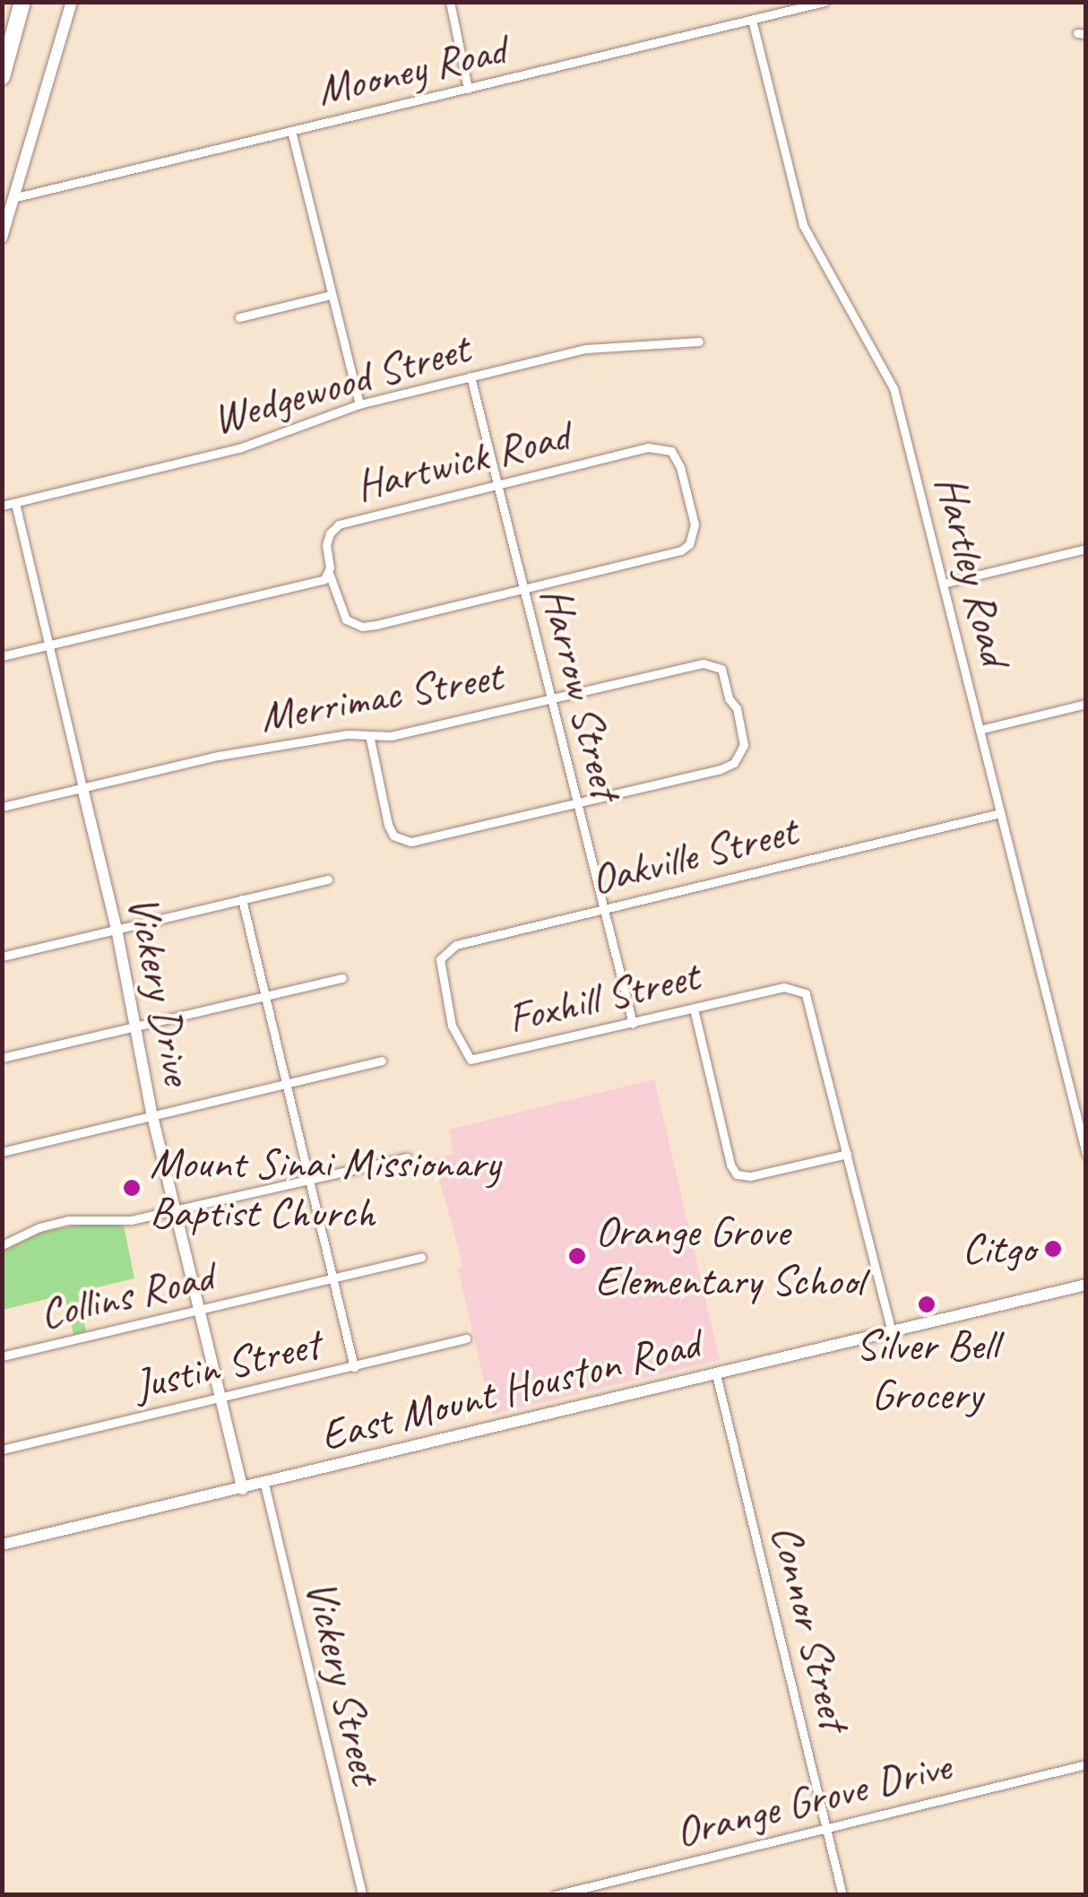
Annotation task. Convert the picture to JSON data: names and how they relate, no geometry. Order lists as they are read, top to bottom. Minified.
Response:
{"streets":{"street":["Mooney Road","Wedgewood Street","Hartwick Road","Hartley Road","Harrow Street","Merrimac Street","Oakville Street","Vickery Drive","Foxhill Street","Collins Road","Justin Street","East Mount Houston Road","Connor Street","Vickery Street","Orange Grove Drive"]},"crossings":[["Mooney Road","Hartley Road"],["Wedgewood Street","Harrow Street"],["Wedgewood Street","Vickery Drive"],["Hartwick Road","Harrow Street"],["Hartley Road","Oakville Street"],["Harrow Street","Merrimac Street"],["Harrow Street","Oakville Street"],["Harrow Street","Foxhill Street"],["Merrimac Street","Vickery Drive"],["Oakville Street","Foxhill Street"],["Vickery Drive","Collins Road"],["Vickery Drive","Justin Street"],["Vickery Drive","East Mount Houston Road"],["East Mount Houston Road","Connor Street"],["East Mount Houston Road","Vickery Street"],["Connor Street","Orange Grove Drive"]],"places":["Mount Sinai Missionary Baptist Church","Citgo","Orange Grove Elementary School","Silver Bell Grocery"]}
